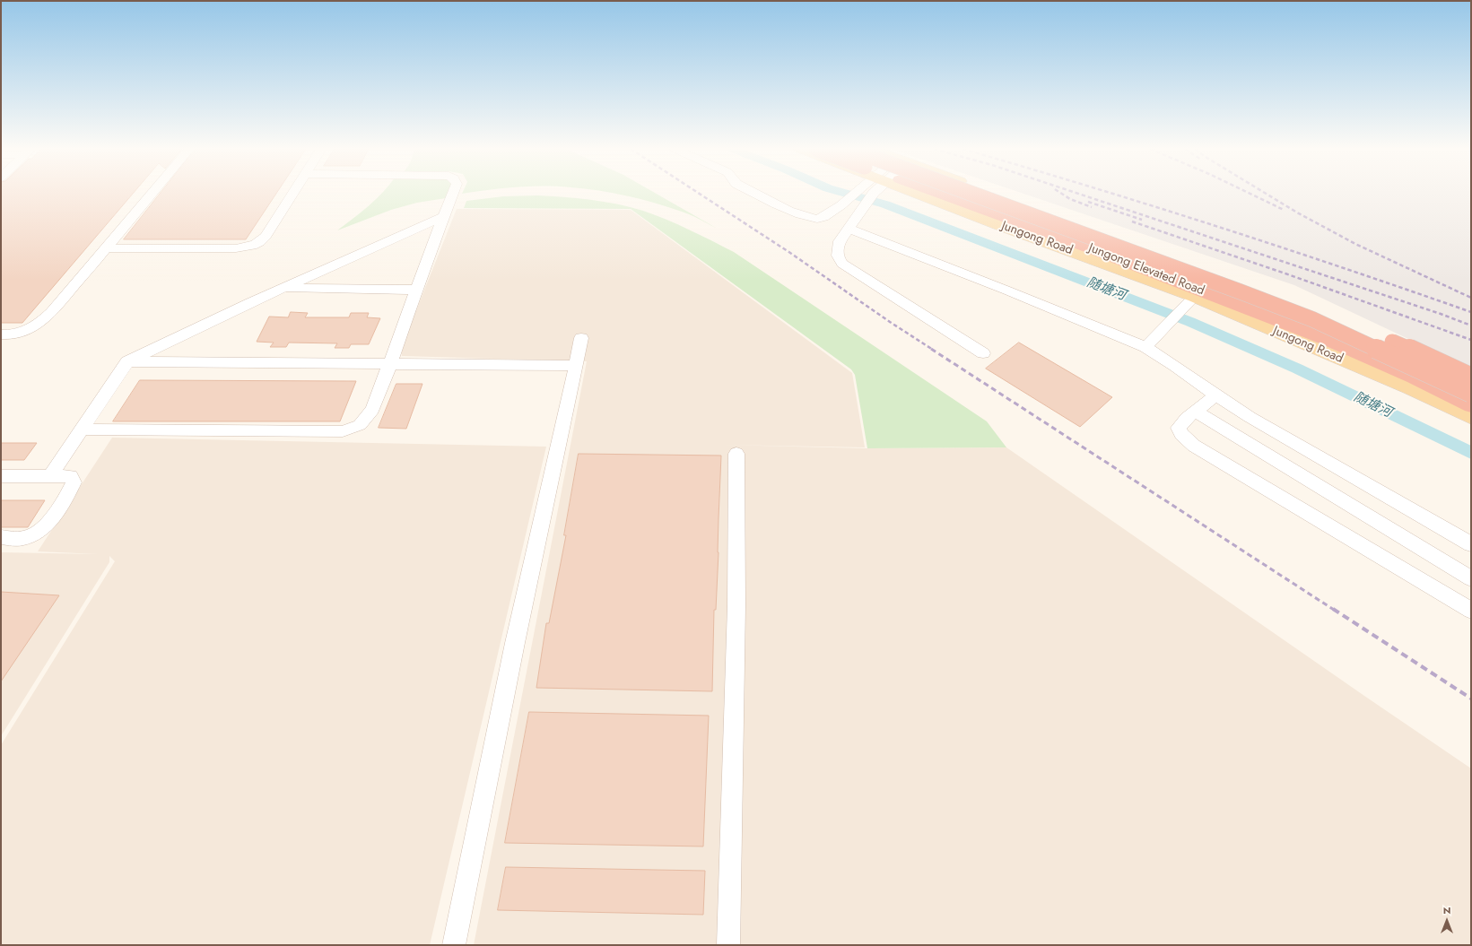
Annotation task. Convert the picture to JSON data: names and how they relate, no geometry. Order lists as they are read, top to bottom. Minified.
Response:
{"streets":{"highway":["Jungong Elevated Road"],"main road":["Jungong Road"]},"water":["随塘河"],"north":"top"}
